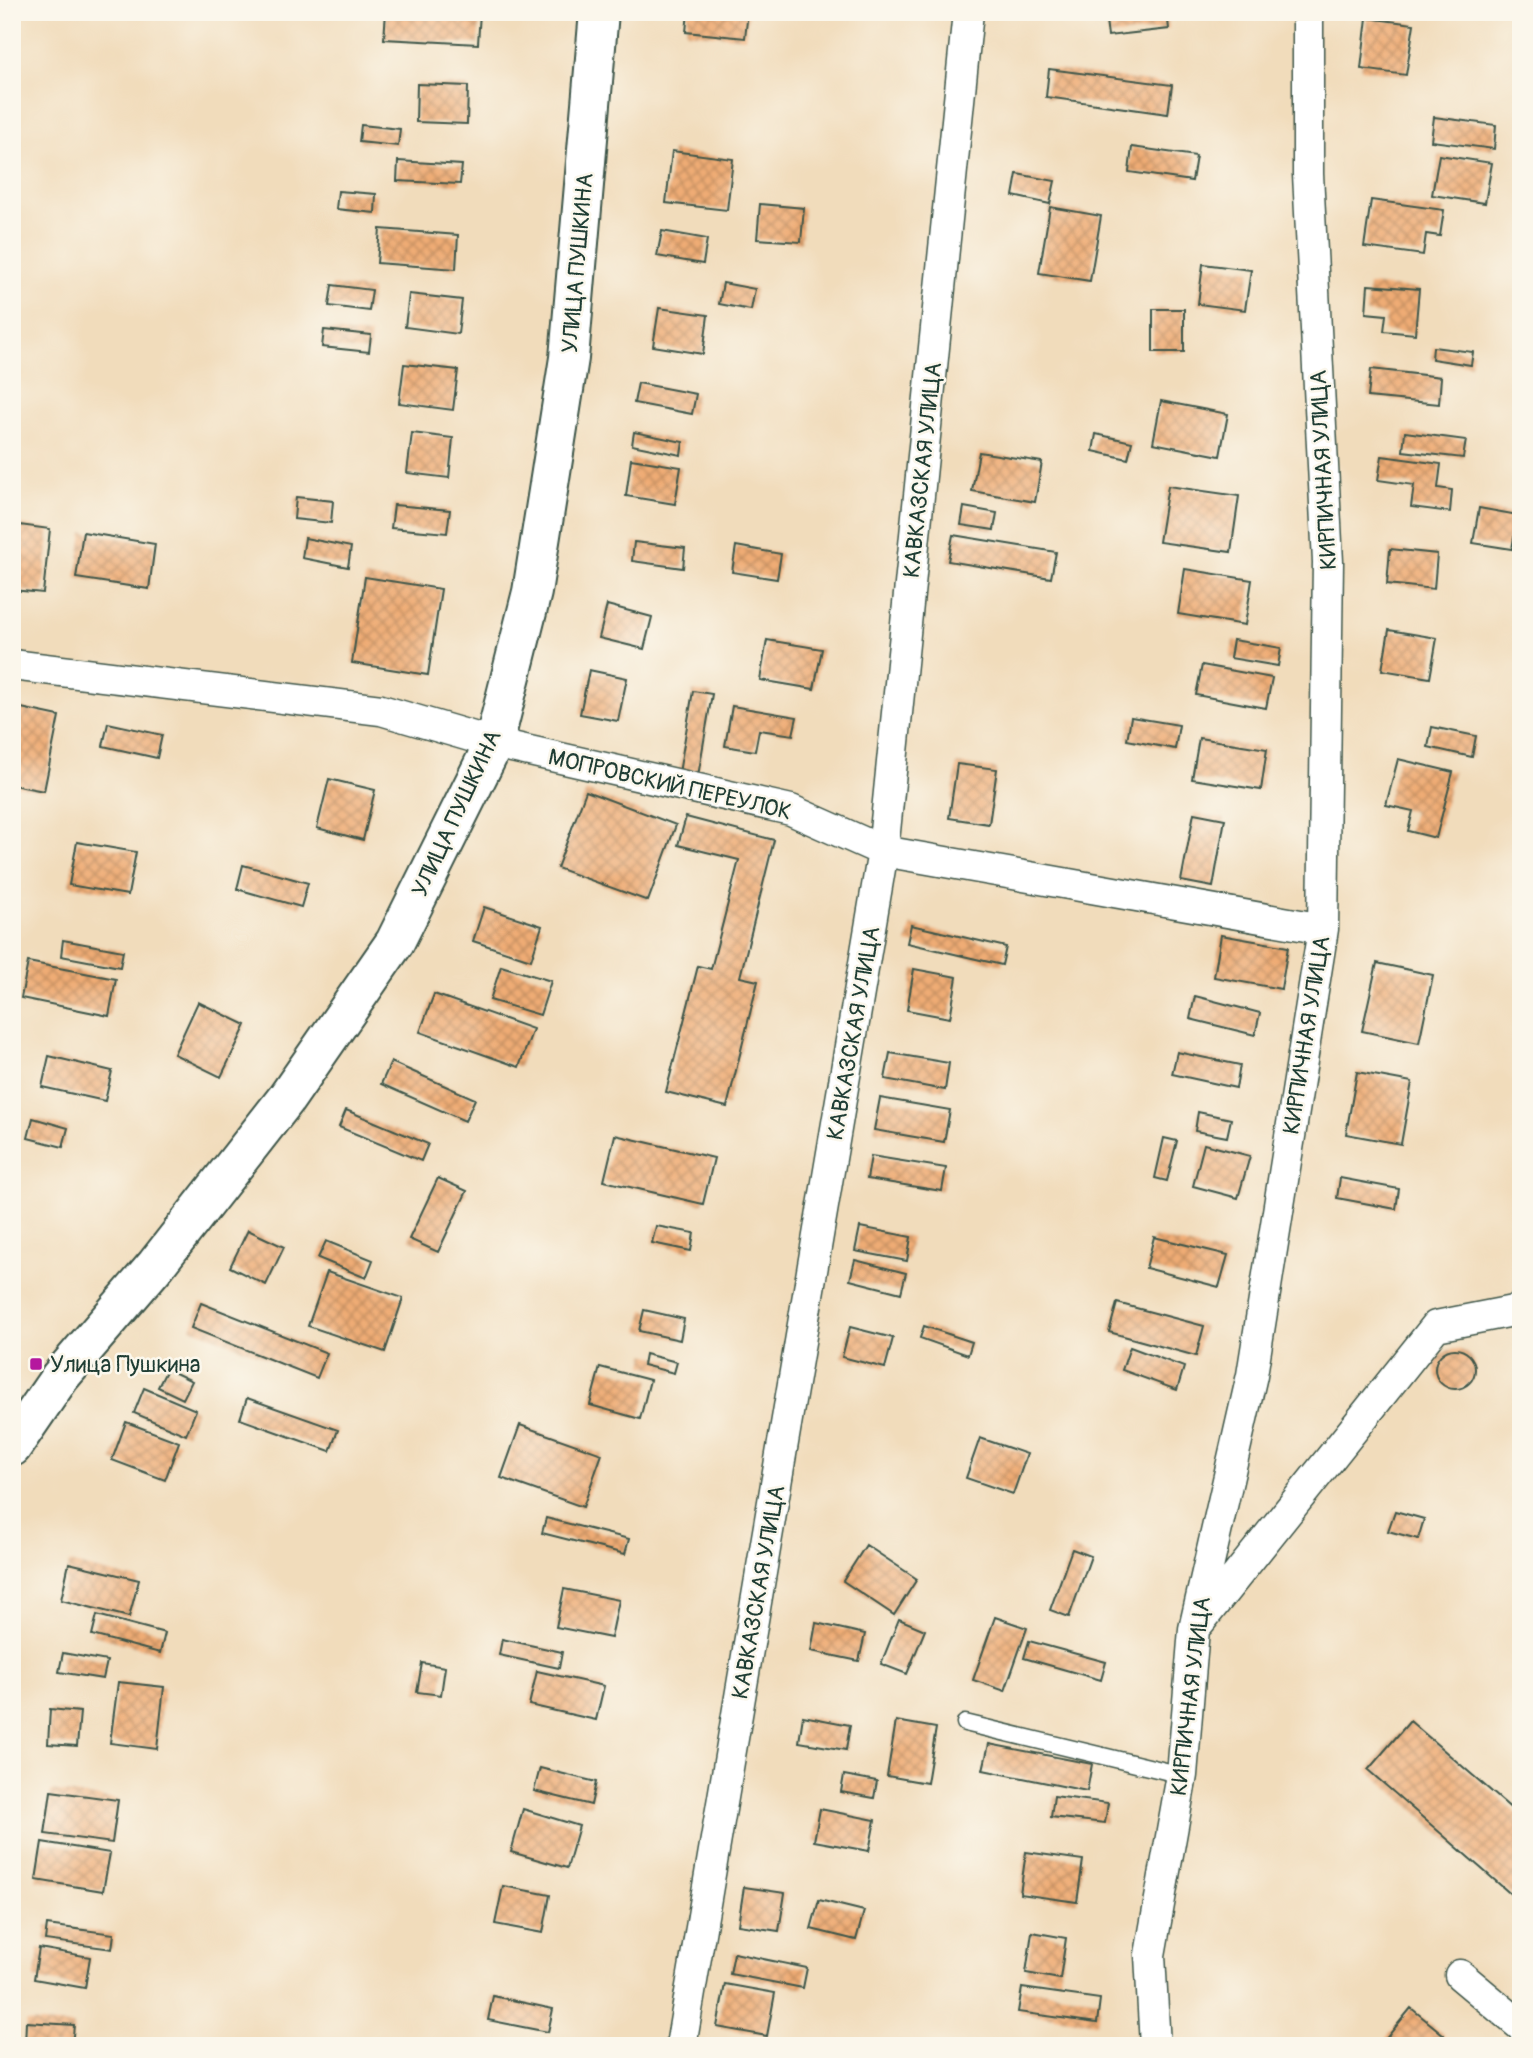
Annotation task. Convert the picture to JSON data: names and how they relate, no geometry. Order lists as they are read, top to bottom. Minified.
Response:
{"streets":{"main road":["УЛИЦА ПУШКИНА"],"street":["КАВКАЗСКАЯ УЛИЦА","КИРПИЧНАЯ УЛИЦА","МОПРОВСКИЙ ПЕРЕУЛОК"]},"crossings":[["УЛИЦА ПУШКИНА","МОПРОВСКИЙ ПЕРЕУЛОК"],["КАВКАЗСКАЯ УЛИЦА","МОПРОВСКИЙ ПЕРЕУЛОК"],["КИРПИЧНАЯ УЛИЦА","МОПРОВСКИЙ ПЕРЕУЛОК"]],"places":{"transit":["Улица Пушкина"]}}
